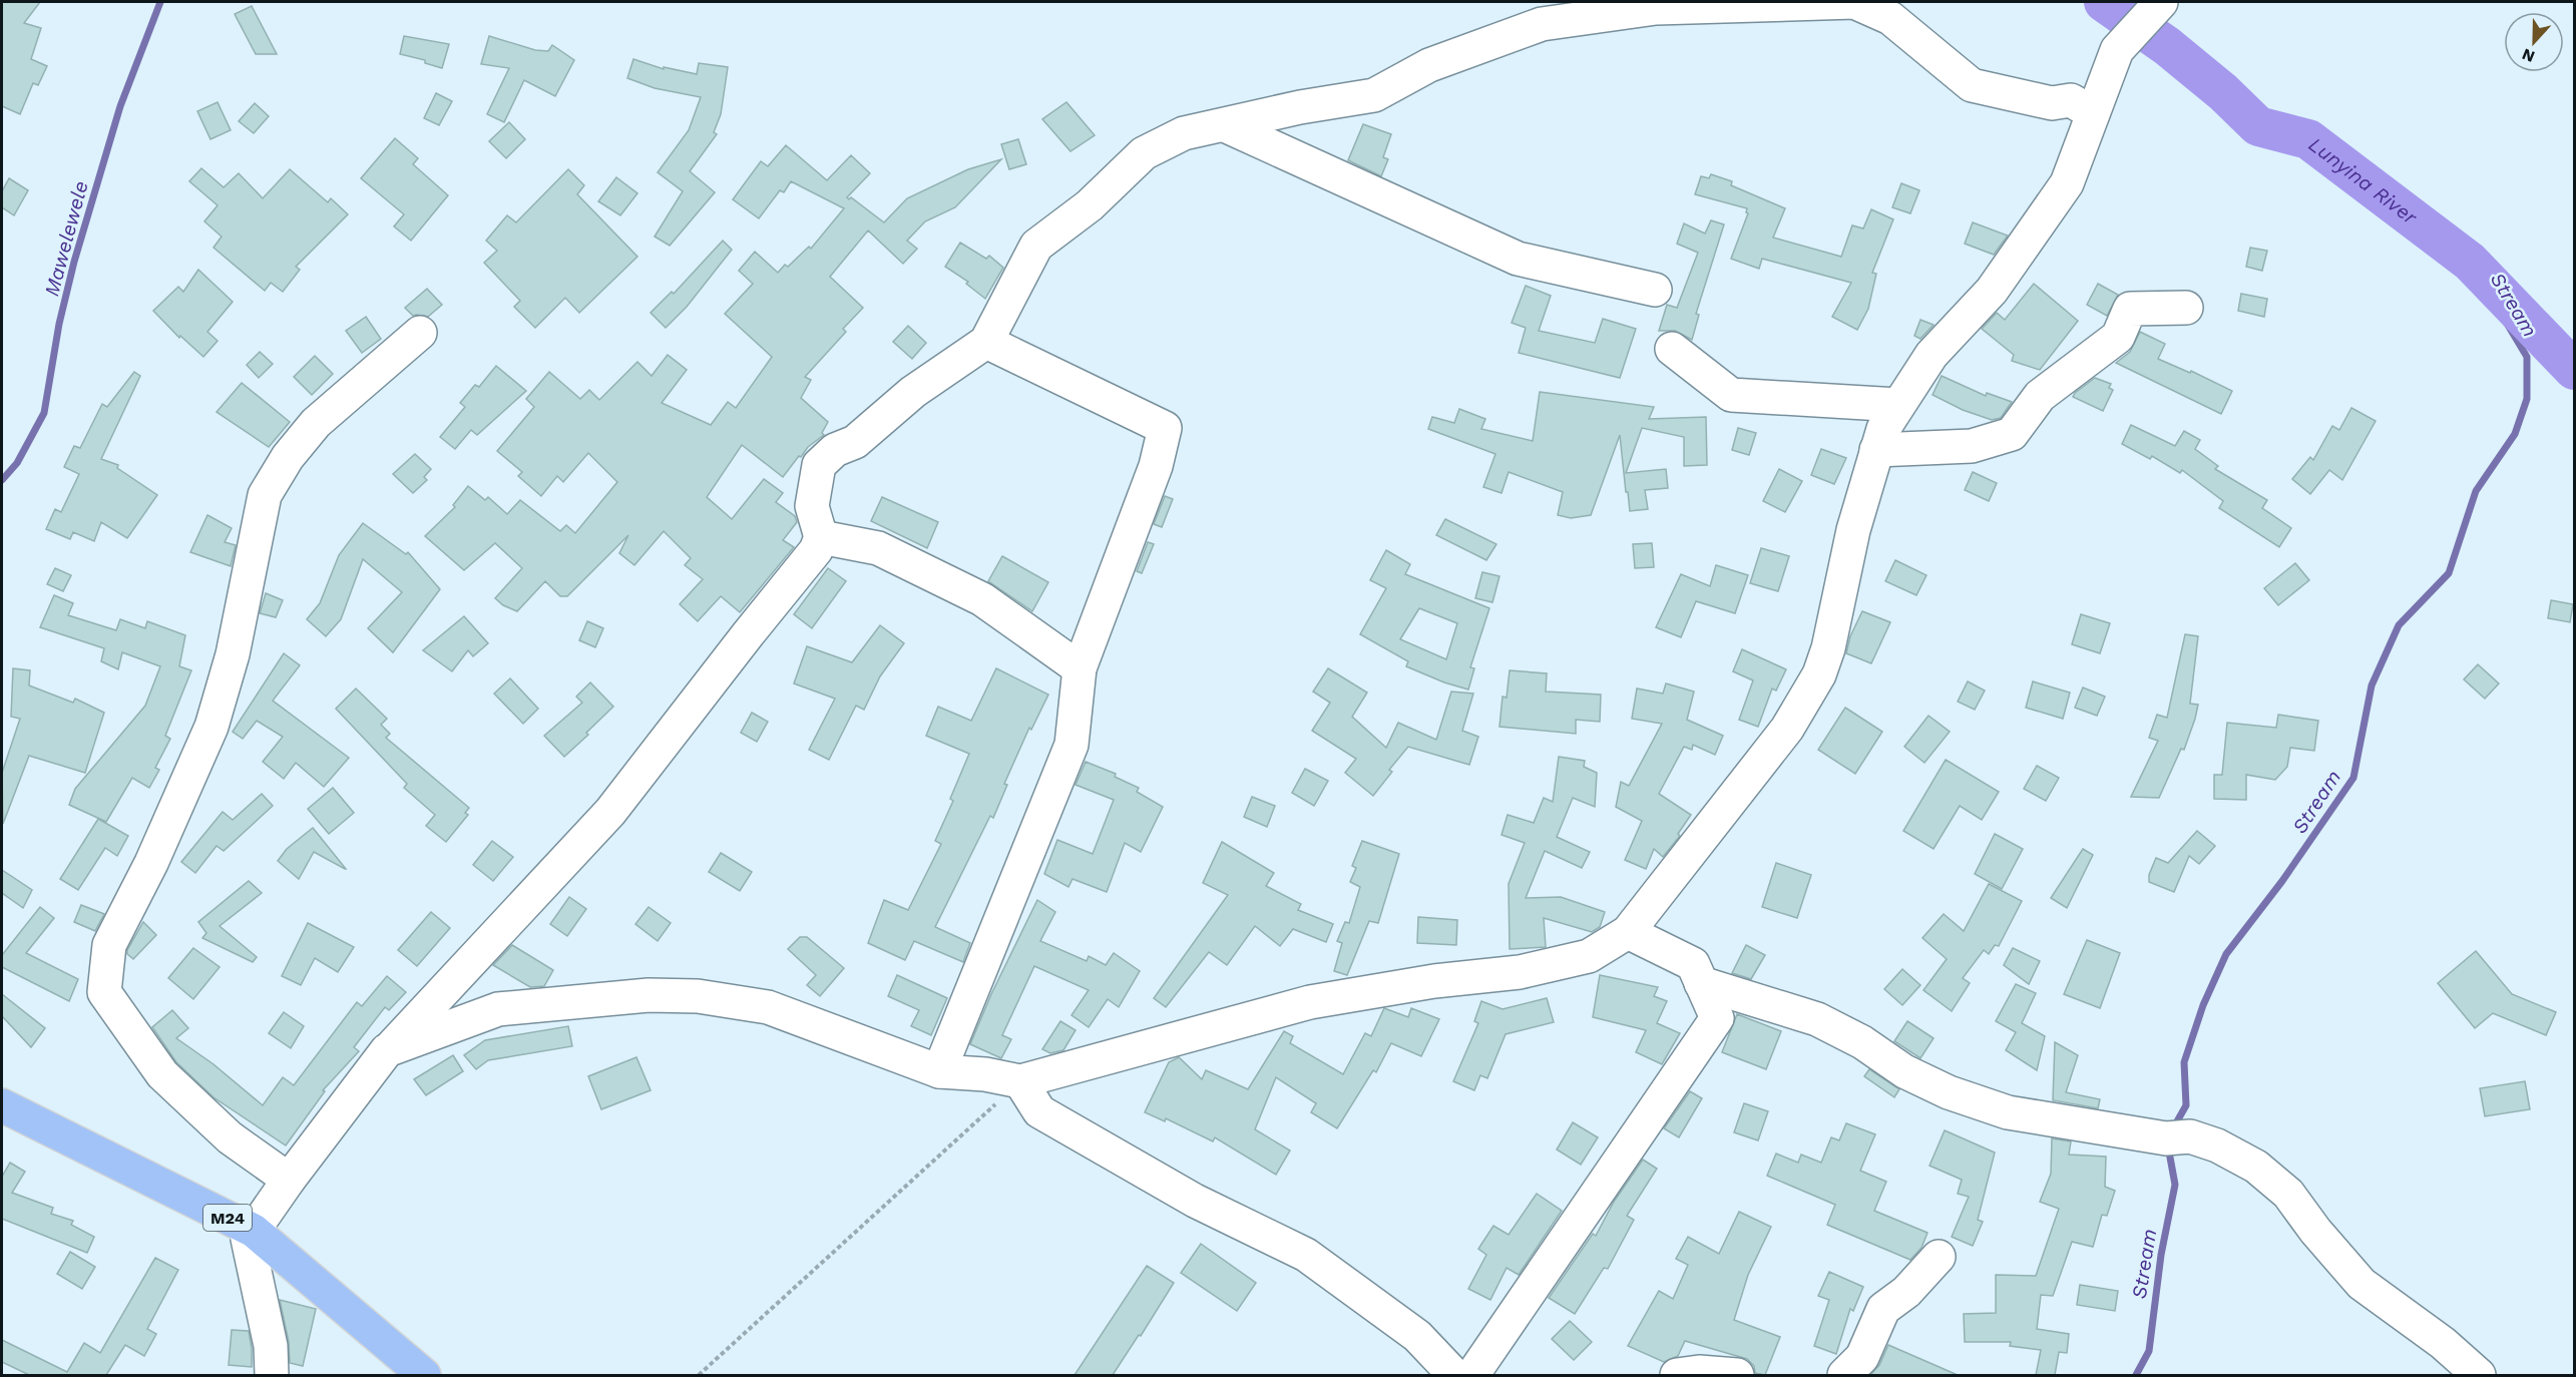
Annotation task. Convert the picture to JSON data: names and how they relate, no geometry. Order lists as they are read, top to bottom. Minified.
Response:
{"streets":{"main road":["M24"]},"water":["Lunyina River","Mawelewele","Stream"],"north":"bottom"}
